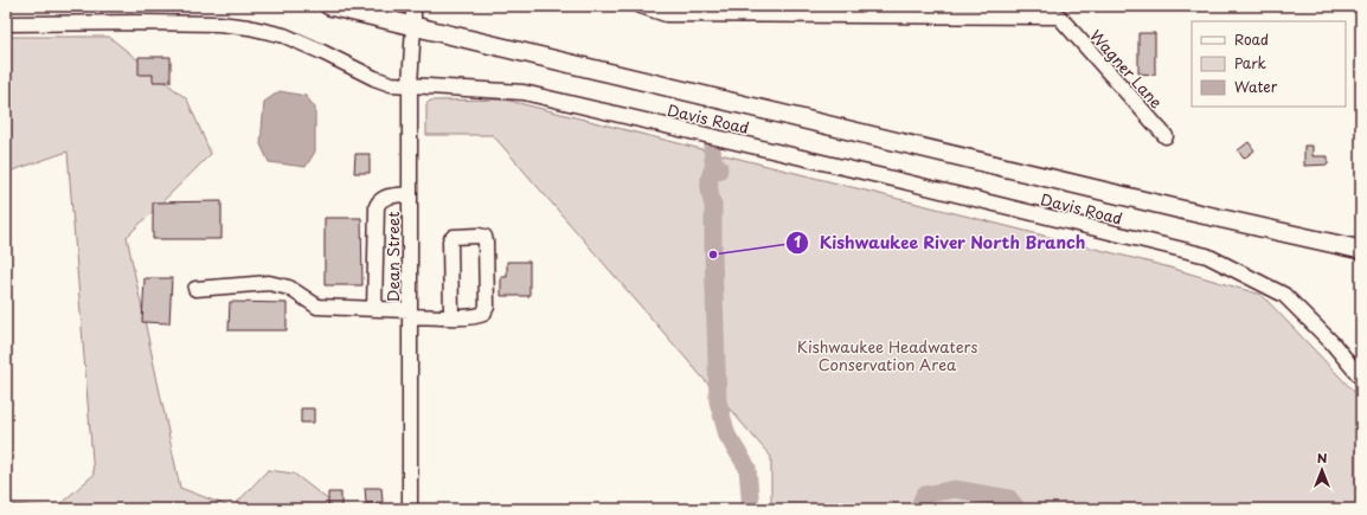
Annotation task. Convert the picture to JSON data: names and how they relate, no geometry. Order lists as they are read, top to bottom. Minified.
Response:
{"streets":{"street":["Wagner Lane","Davis Road","Dean Street"]},"crossings":[["Davis Road","Dean Street"]],"parks":["Kishwaukee Headwaters Conservation Area"],"places":["Kishwaukee River North Branch"],"legend":["Road","Park","Water"],"north":"top"}
